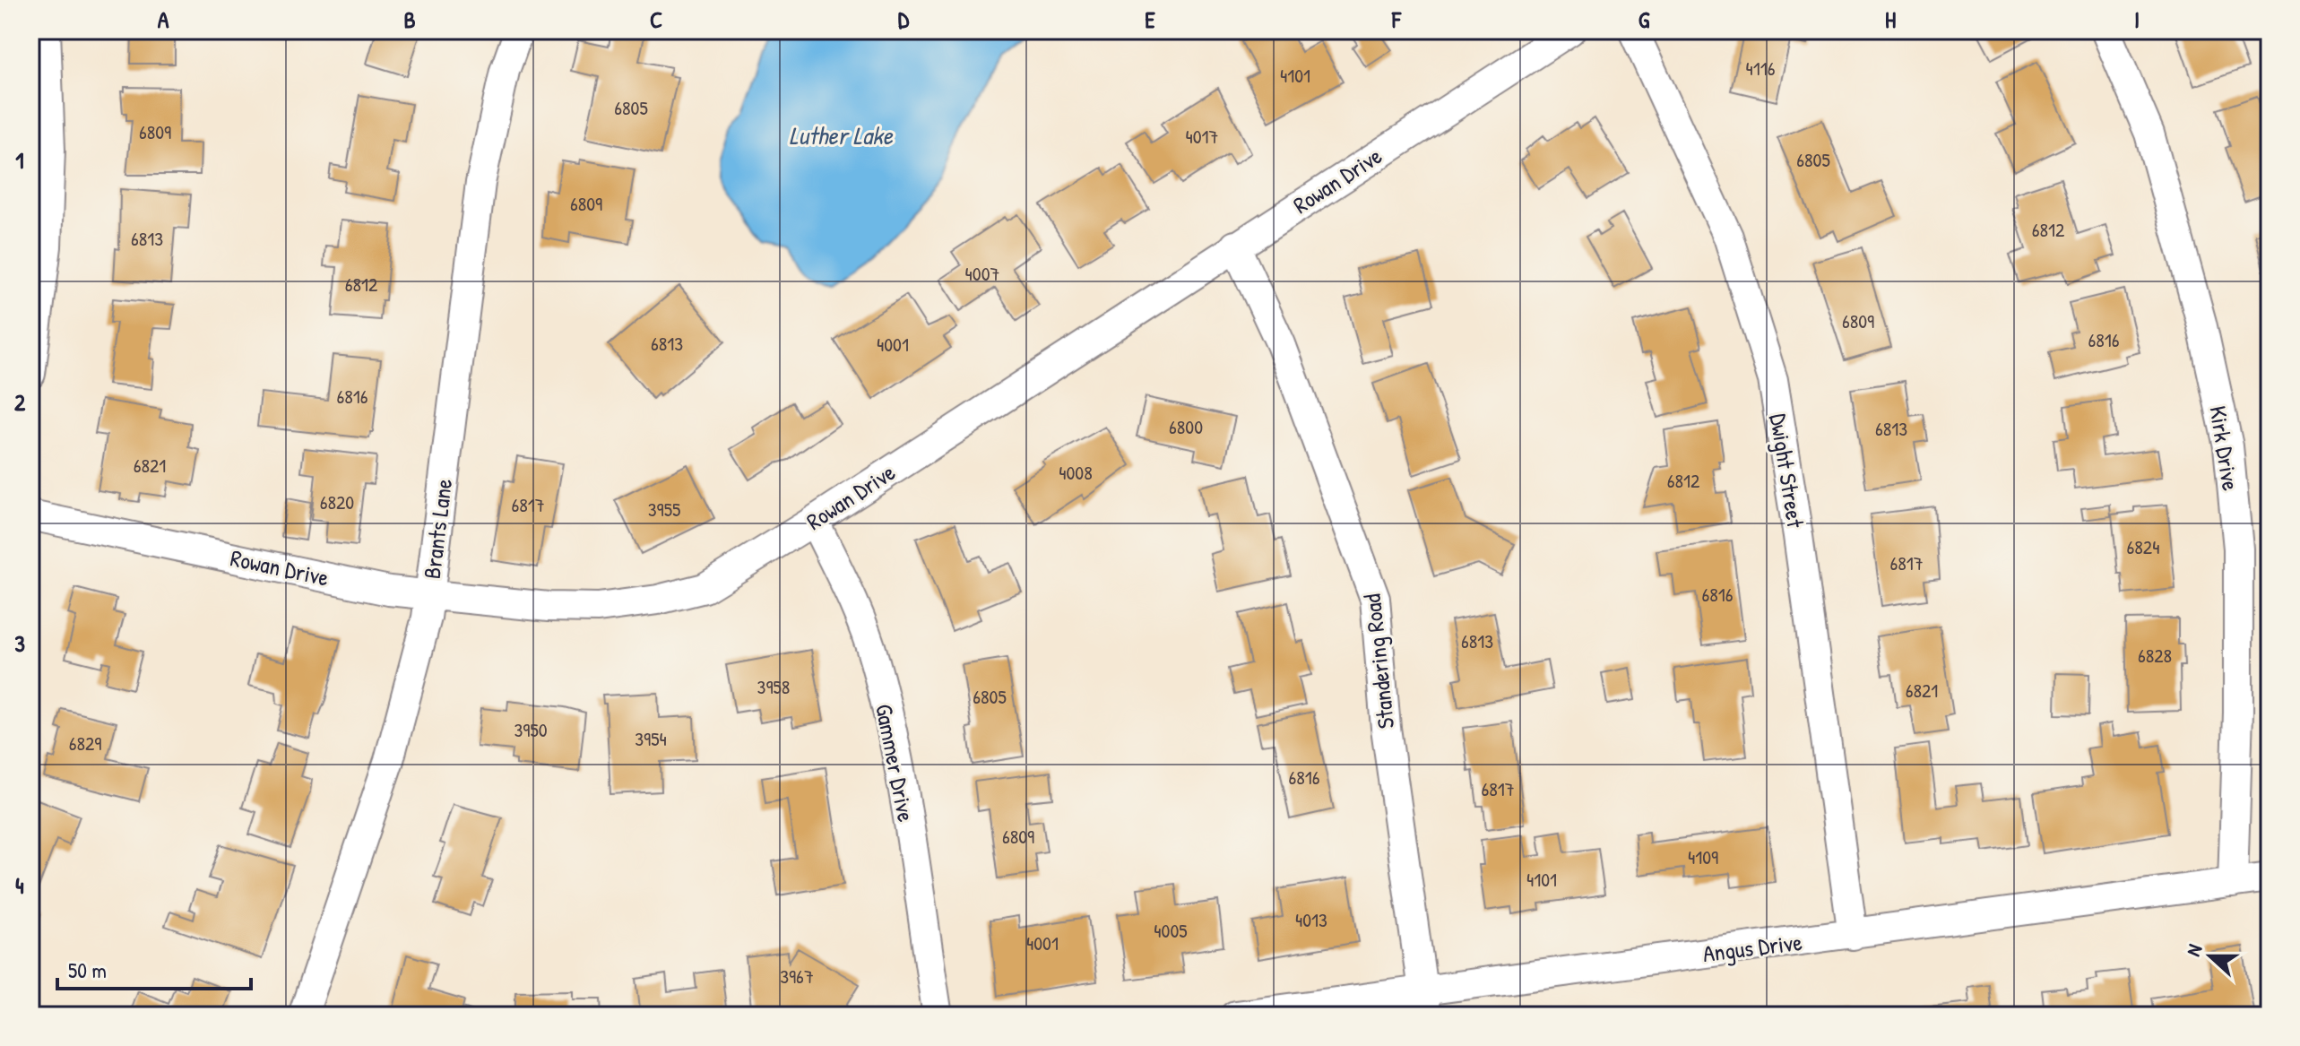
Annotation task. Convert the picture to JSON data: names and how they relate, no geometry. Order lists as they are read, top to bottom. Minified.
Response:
{"streets":{"street":["Rowan Drive","Kirk Drive","Dwight Street","Brants Lane","Standering Road","Gammer Drive","Angus Drive"]},"crossings":[["Rowan Drive","Brants Lane"],["Rowan Drive","Standering Road"],["Rowan Drive","Gammer Drive"],["Kirk Drive","Angus Drive"],["Dwight Street","Angus Drive"],["Standering Road","Angus Drive"]],"water":["Luther Lake"],"house_numbers":["4116","4101","6805","6809","4017","6805","6809","6812","6813","4007","6812","6809","6816","6813","4001","6816","6800","6813","6821","4008","6812","6820","6817","3955","6824","6817","6816","6813","6828","3958","6821","6805","3950","3954","6829","6816","6817","6809","4109","4101","4013","4005","4001","3967"],"scale_bar":"50 m","north":"left","grid":{"columns":["A","B","C","D","E","F","G","H","I"],"rows":["1","2","3","4"]}}
